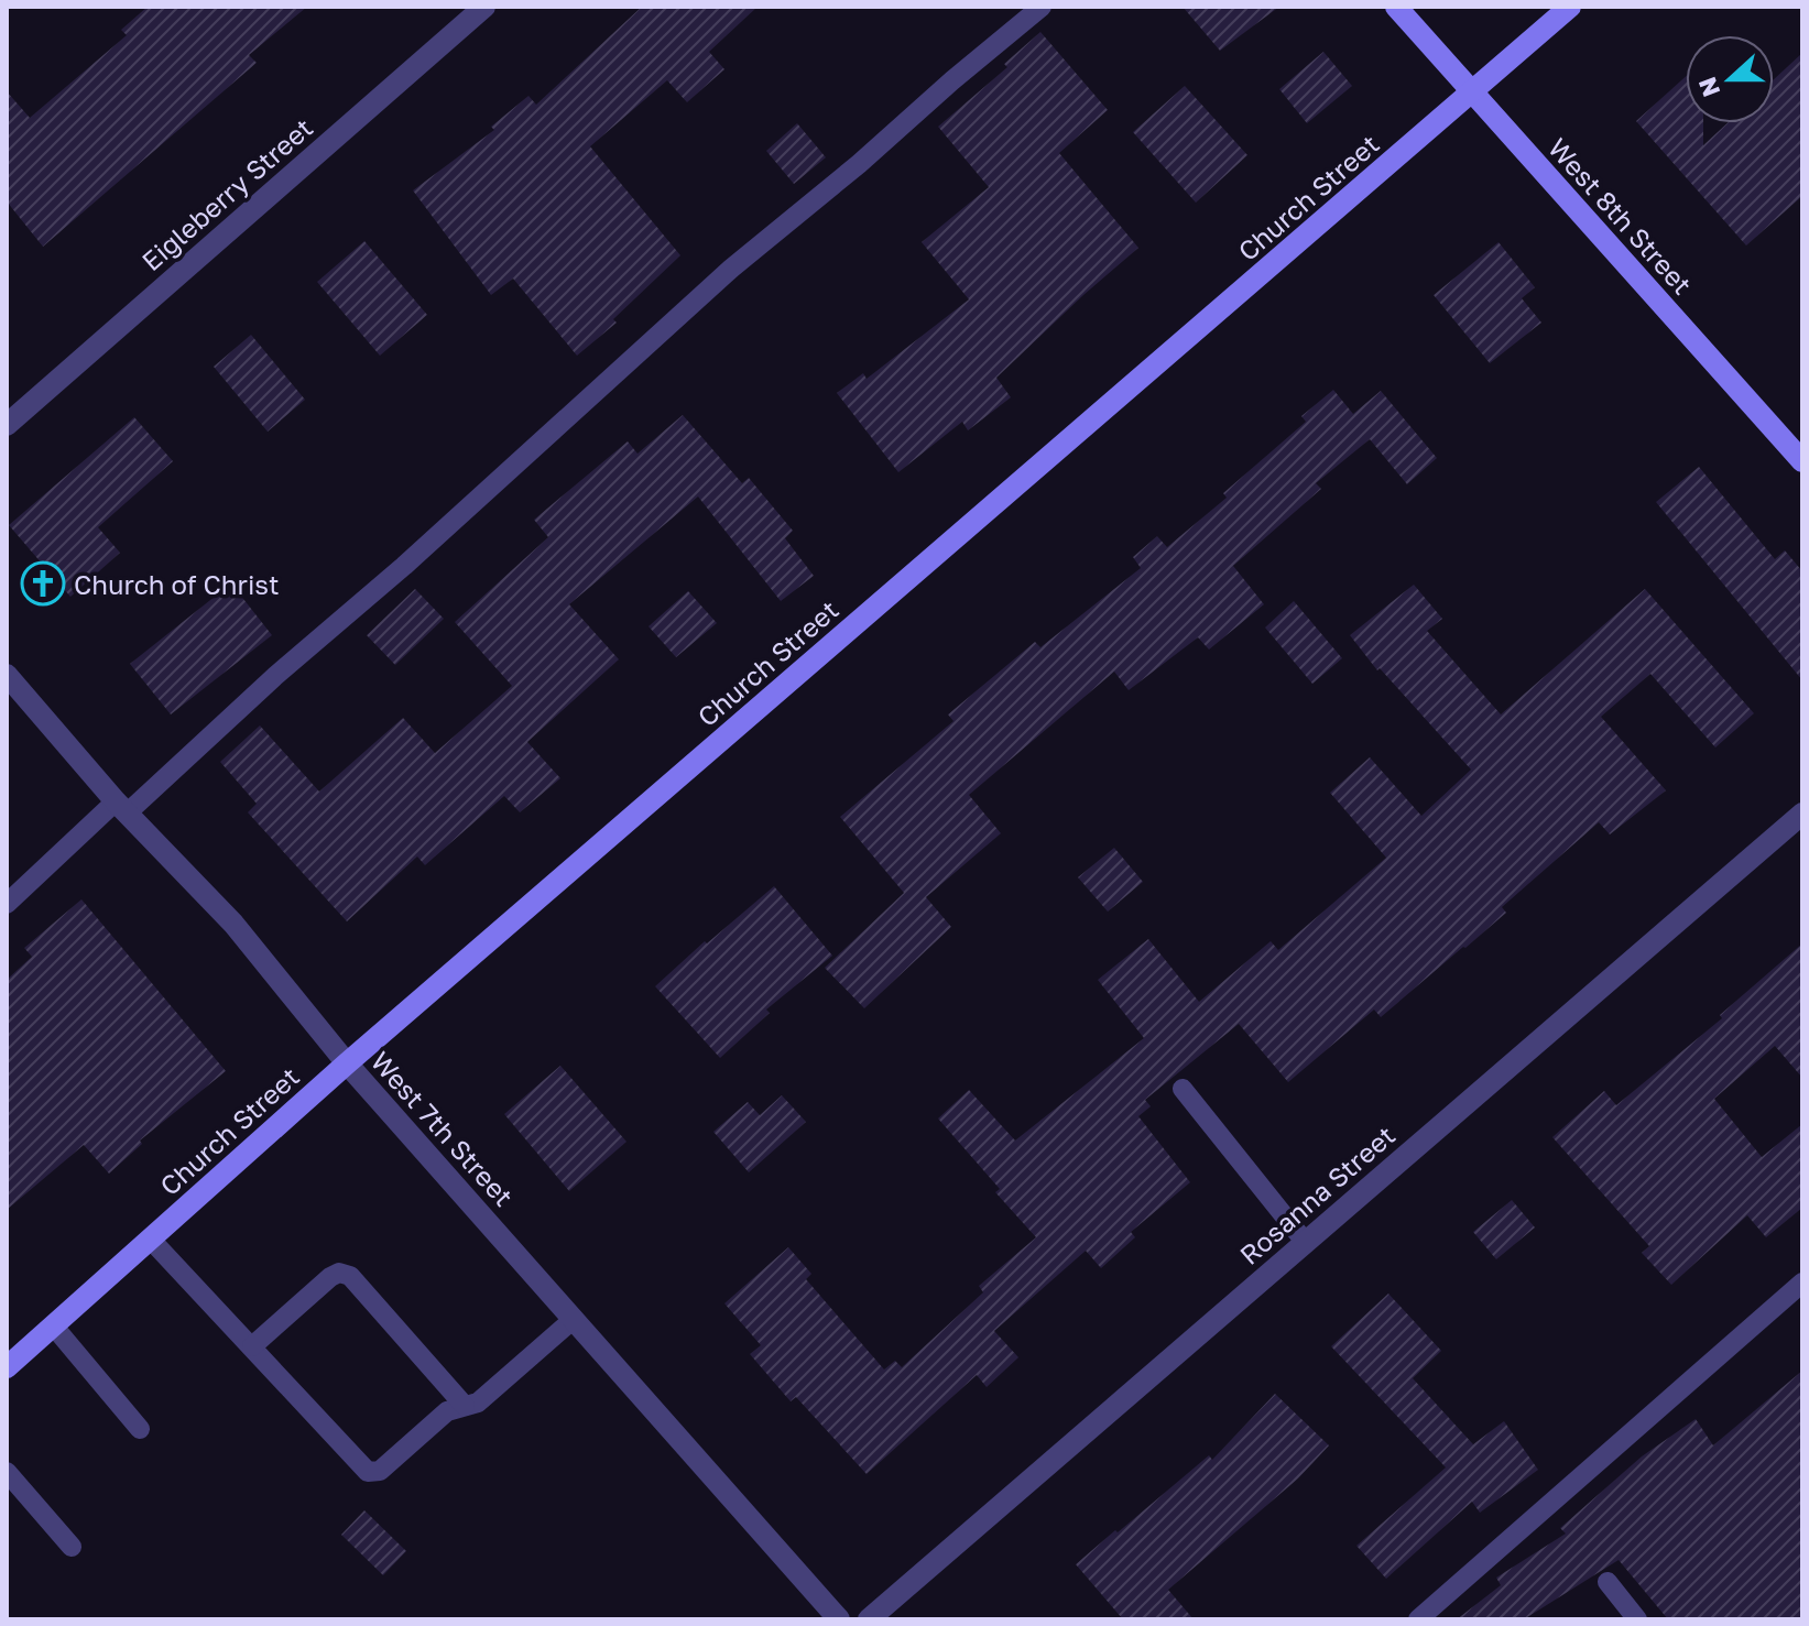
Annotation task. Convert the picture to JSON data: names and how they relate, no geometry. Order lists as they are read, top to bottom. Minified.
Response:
{"streets":{"street":["Eigleberry Street","Church Street","West 8th Street","West 7th Street","Rosanna Street"]},"crossings":[["Church Street","West 8th Street"],["Church Street","West 7th Street"]],"places":{"church":["Church of Christ"]},"north":"left"}
